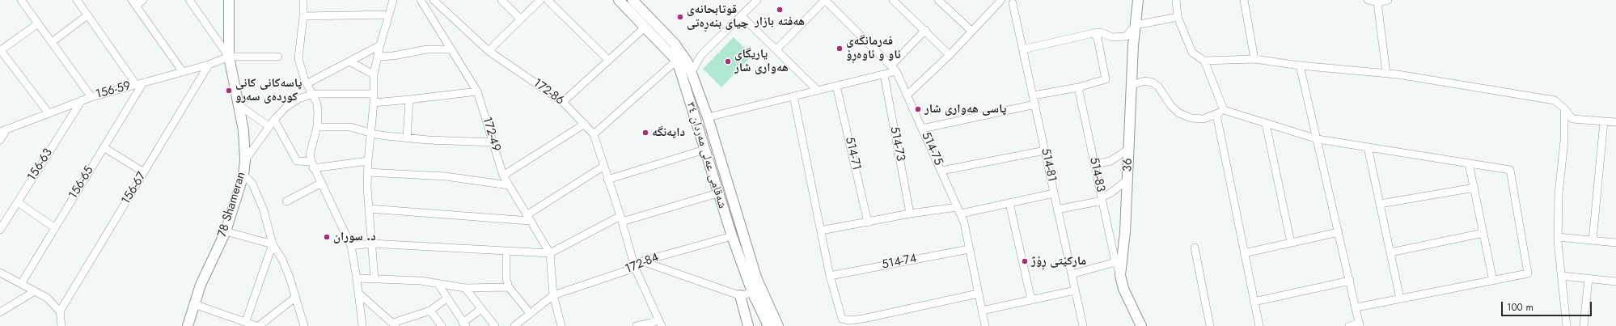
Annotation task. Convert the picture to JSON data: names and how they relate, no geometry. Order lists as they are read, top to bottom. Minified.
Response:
{"streets":{"main road":["شەقامی عەلی مەردان ٣٤","36","78 Shameran"],"street":["156-59","172-86","172-49","514-73","514-75","514-71","156-63","514-81","514-83","156-65","156-67","514-74","172-84"]},"crossings":[["156-59","156-63"],["156-59","156-65"],["156-59","156-67"],["156-59","78 Shameran"],["172-86","172-84"],["172-49","172-84"],["514-75","514-74"],["شەقامی عەلی مەردان ٣٤","172-84"],["36","514-83"]],"places":["هەفتە بازار","قوتابحانەی چیای بنەڕەتی","فەرمانگەی ئاو و ئاوەڕۆ","یاریگای هەواری شار","پاسەکانی کانی کوردەی سەرو","پاسی هەواری شار","دایەنگە","د. سوران","مارکێتی ڕۆژ"],"scale_bar":"100 m"}
